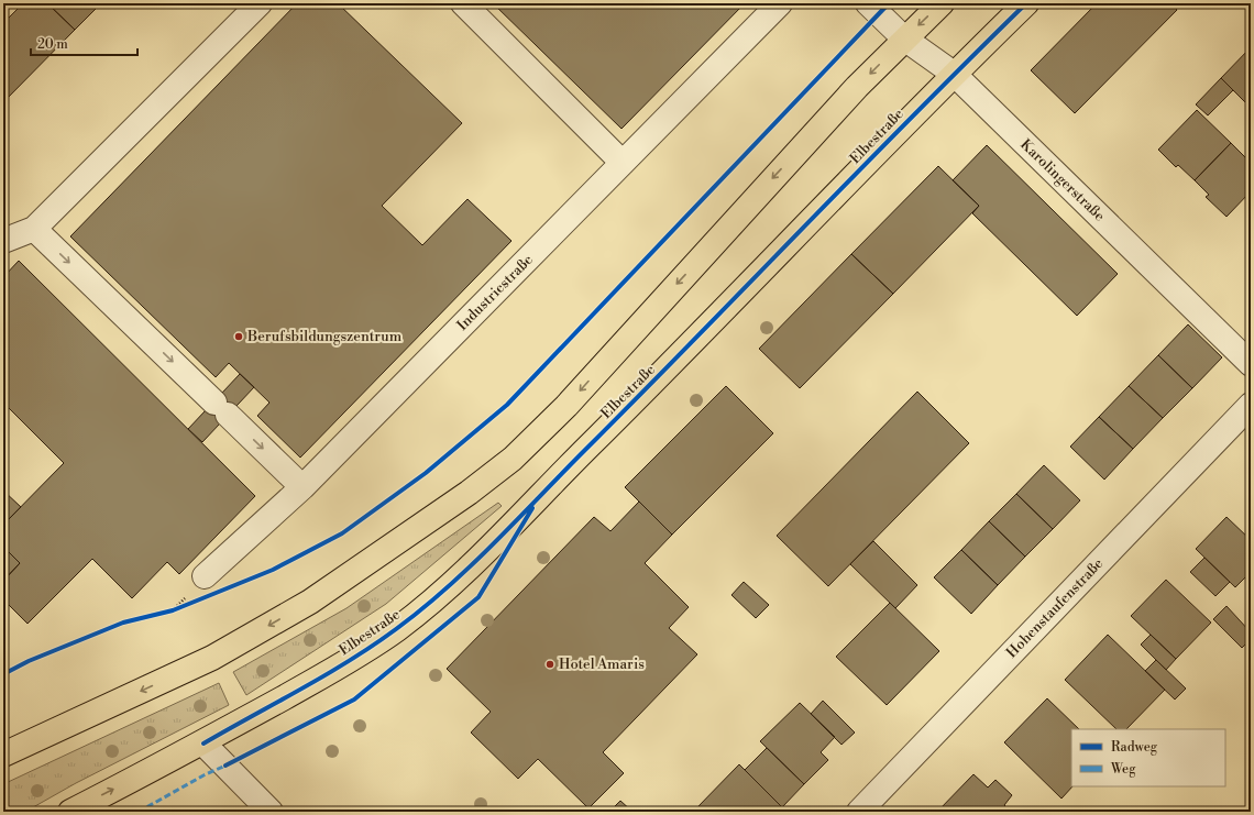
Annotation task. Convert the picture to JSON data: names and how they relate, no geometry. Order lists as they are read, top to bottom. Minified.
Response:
{"streets":{"main road":["Elbestraße"],"street":["Karolingerstraße","Industriestraße","Hohenstaufenstraße"]},"crossings":[["Elbestraße","Karolingerstraße"]],"places":["Berufsbildungszentrum","Hotel Amaris"],"legend":["Radweg","Weg"],"scale_bar":"20 m"}
